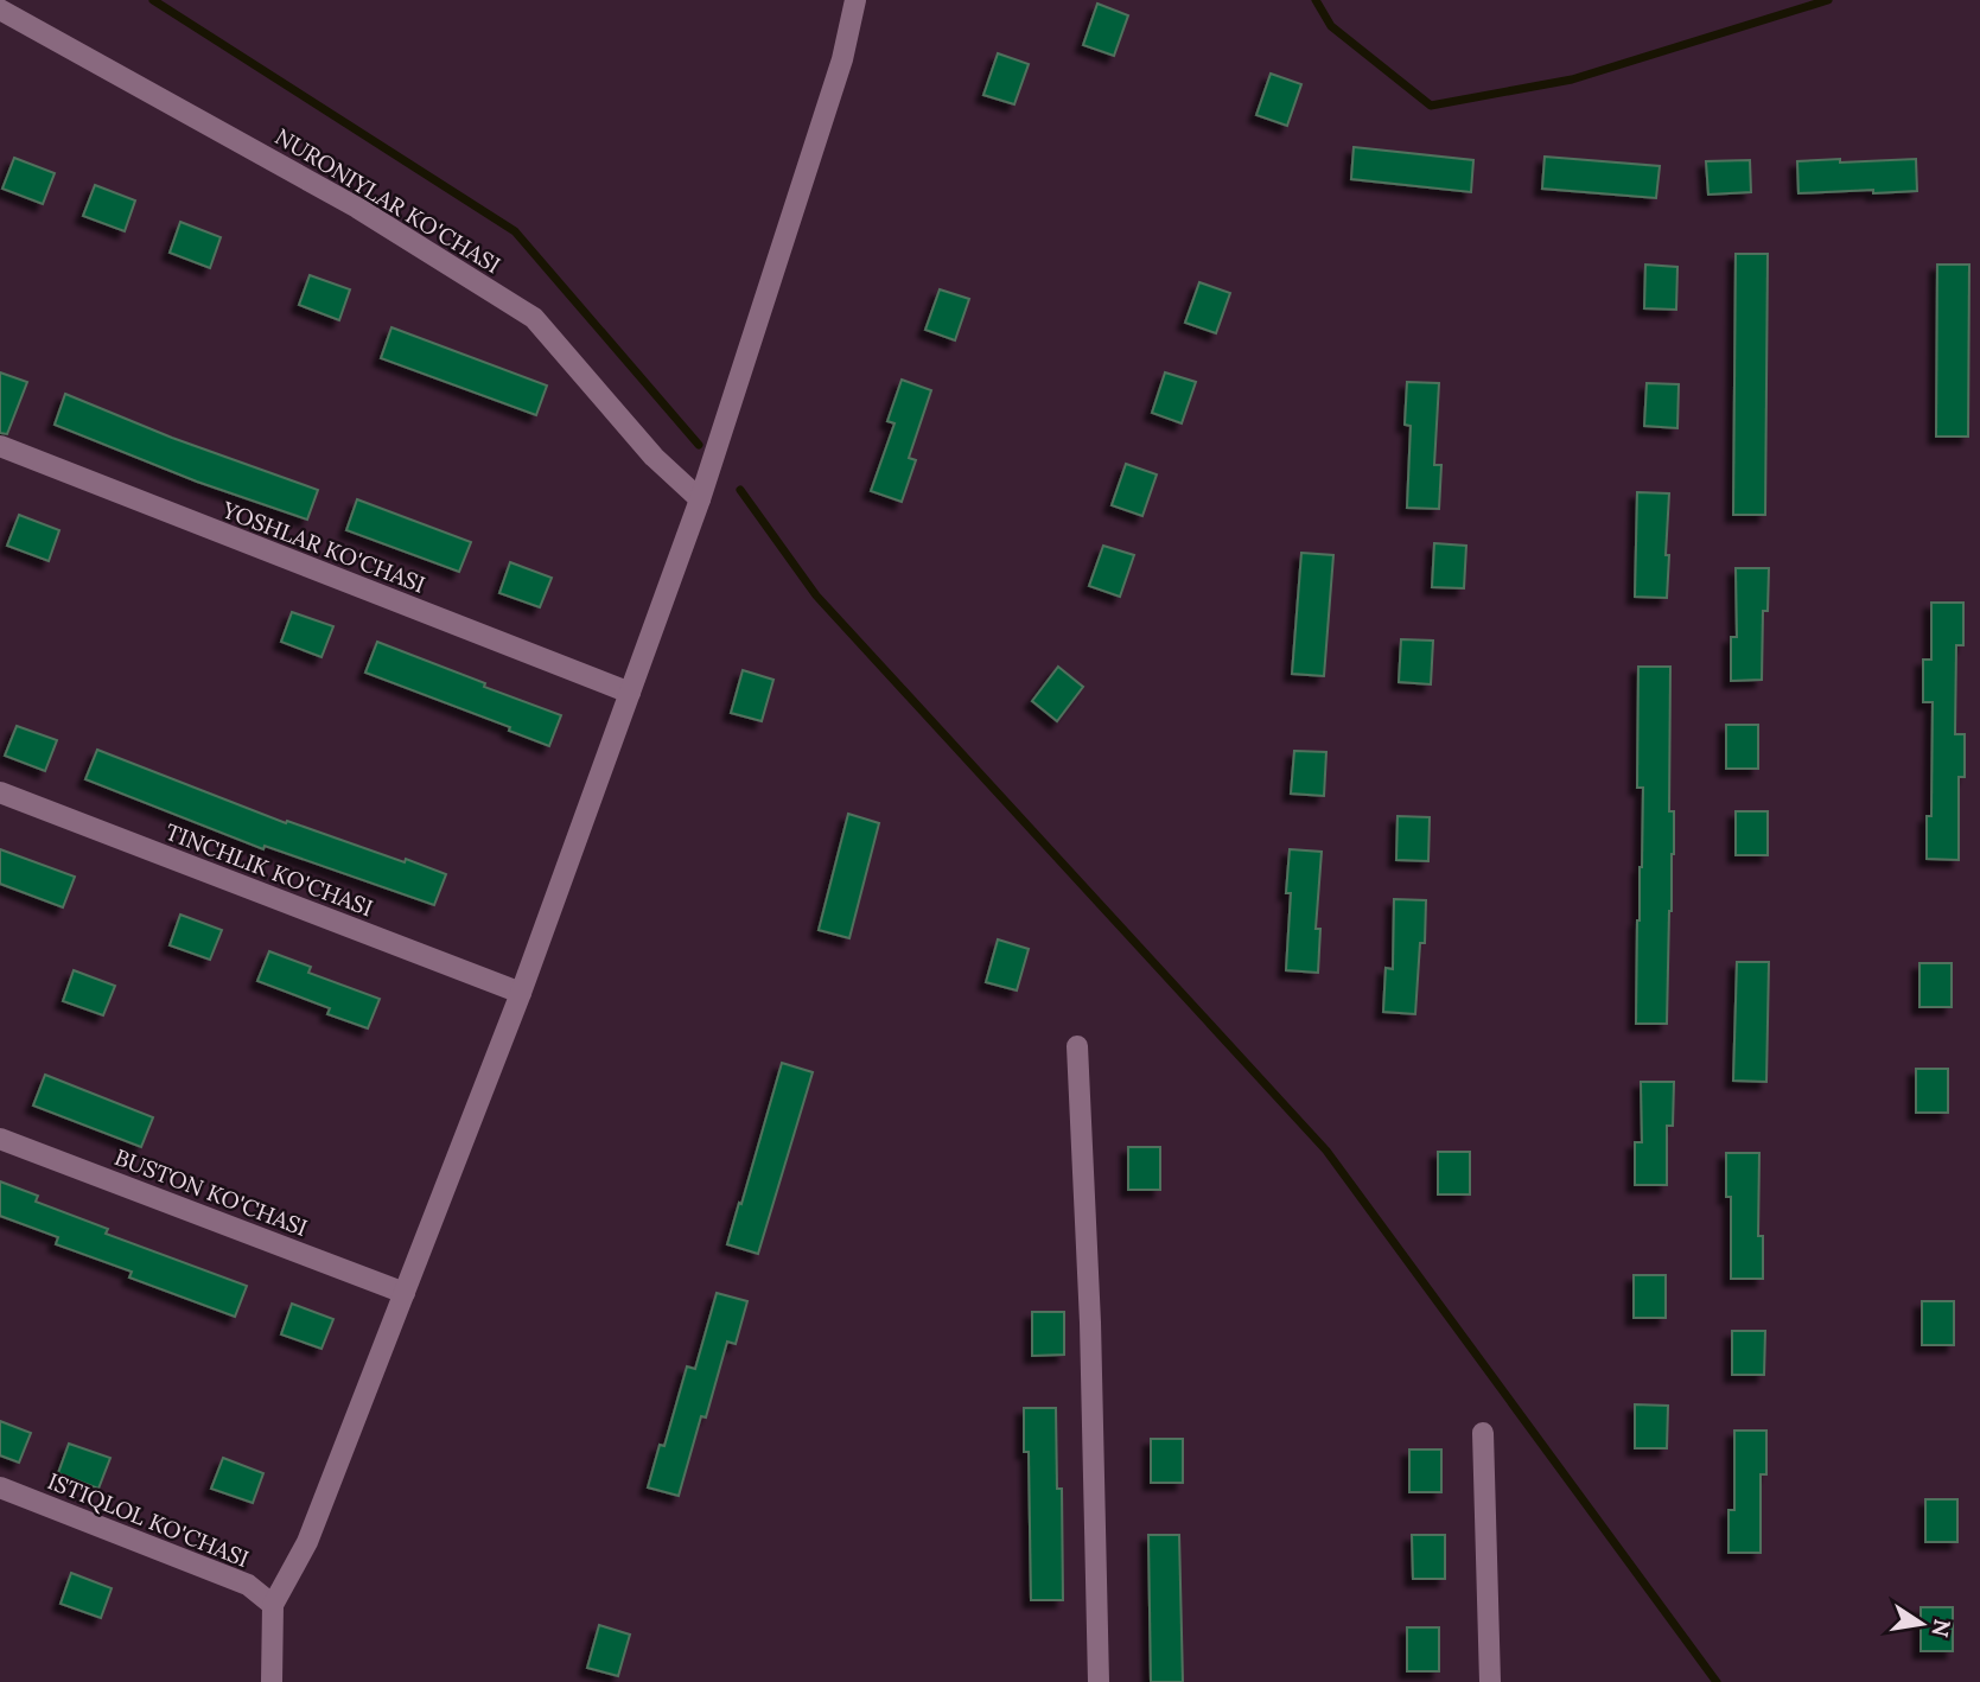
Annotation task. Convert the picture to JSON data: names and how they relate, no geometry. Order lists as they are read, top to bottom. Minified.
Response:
{"streets":{"street":["NURONIYLAR KO'CHASI","YOSHLAR KO'CHASI","TINCHLIK KO'CHASI","BUSTON KO'CHASI","ISTIQLOL KO'CHASI"]},"north":"right"}
